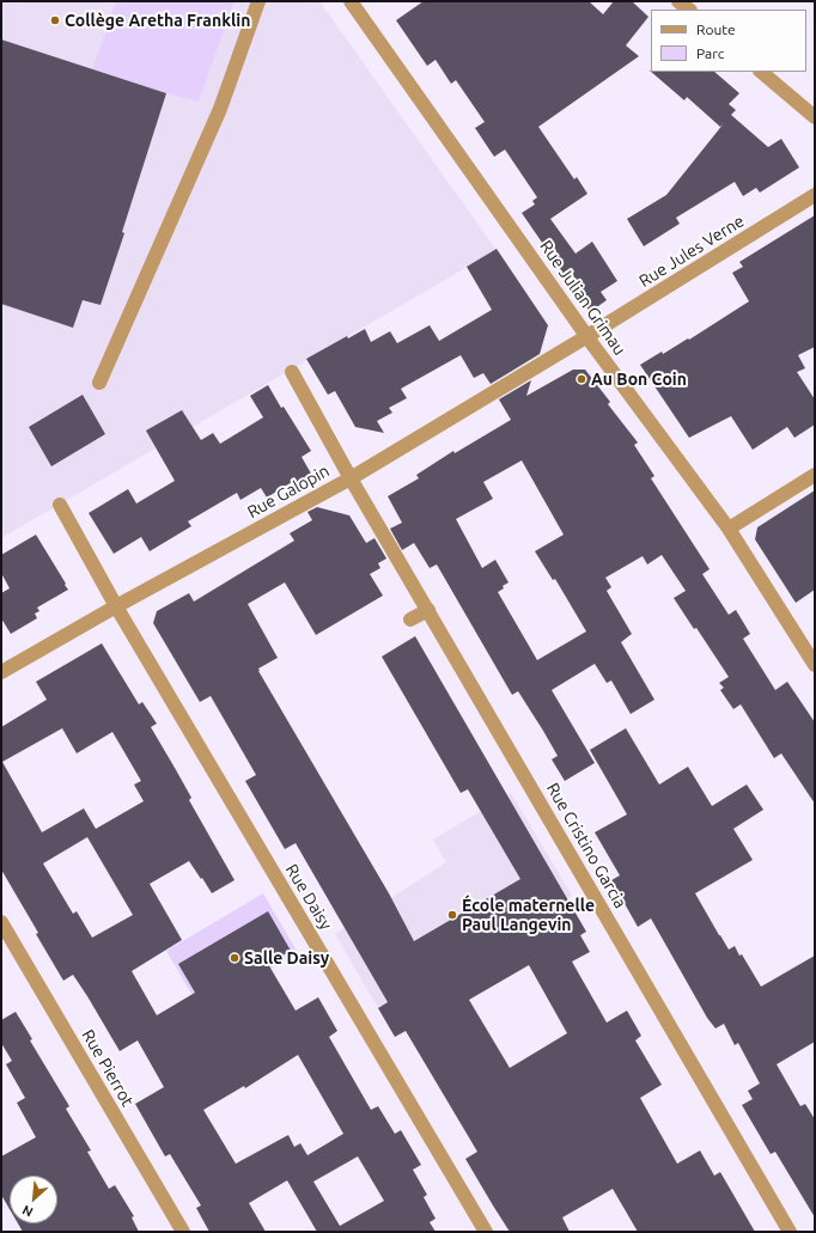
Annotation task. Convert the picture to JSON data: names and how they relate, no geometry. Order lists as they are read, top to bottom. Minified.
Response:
{"streets":{"street":["Rue Jules Verne","Rue Julian Grimau","Rue Galopin","Rue Cristino Garcia","Rue Daisy","Rue Pierrot"]},"crossings":[["Rue Jules Verne","Rue Julian Grimau"],["Rue Jules Verne","Rue Galopin"],["Rue Julian Grimau","Rue Galopin"],["Rue Galopin","Rue Cristino Garcia"],["Rue Galopin","Rue Daisy"]],"places":["Collège Aretha Franklin","Au Bon Coin","École maternelle Paul Langevin","Salle Daisy"],"legend":["Route","Parc"],"north":"bottom left"}
